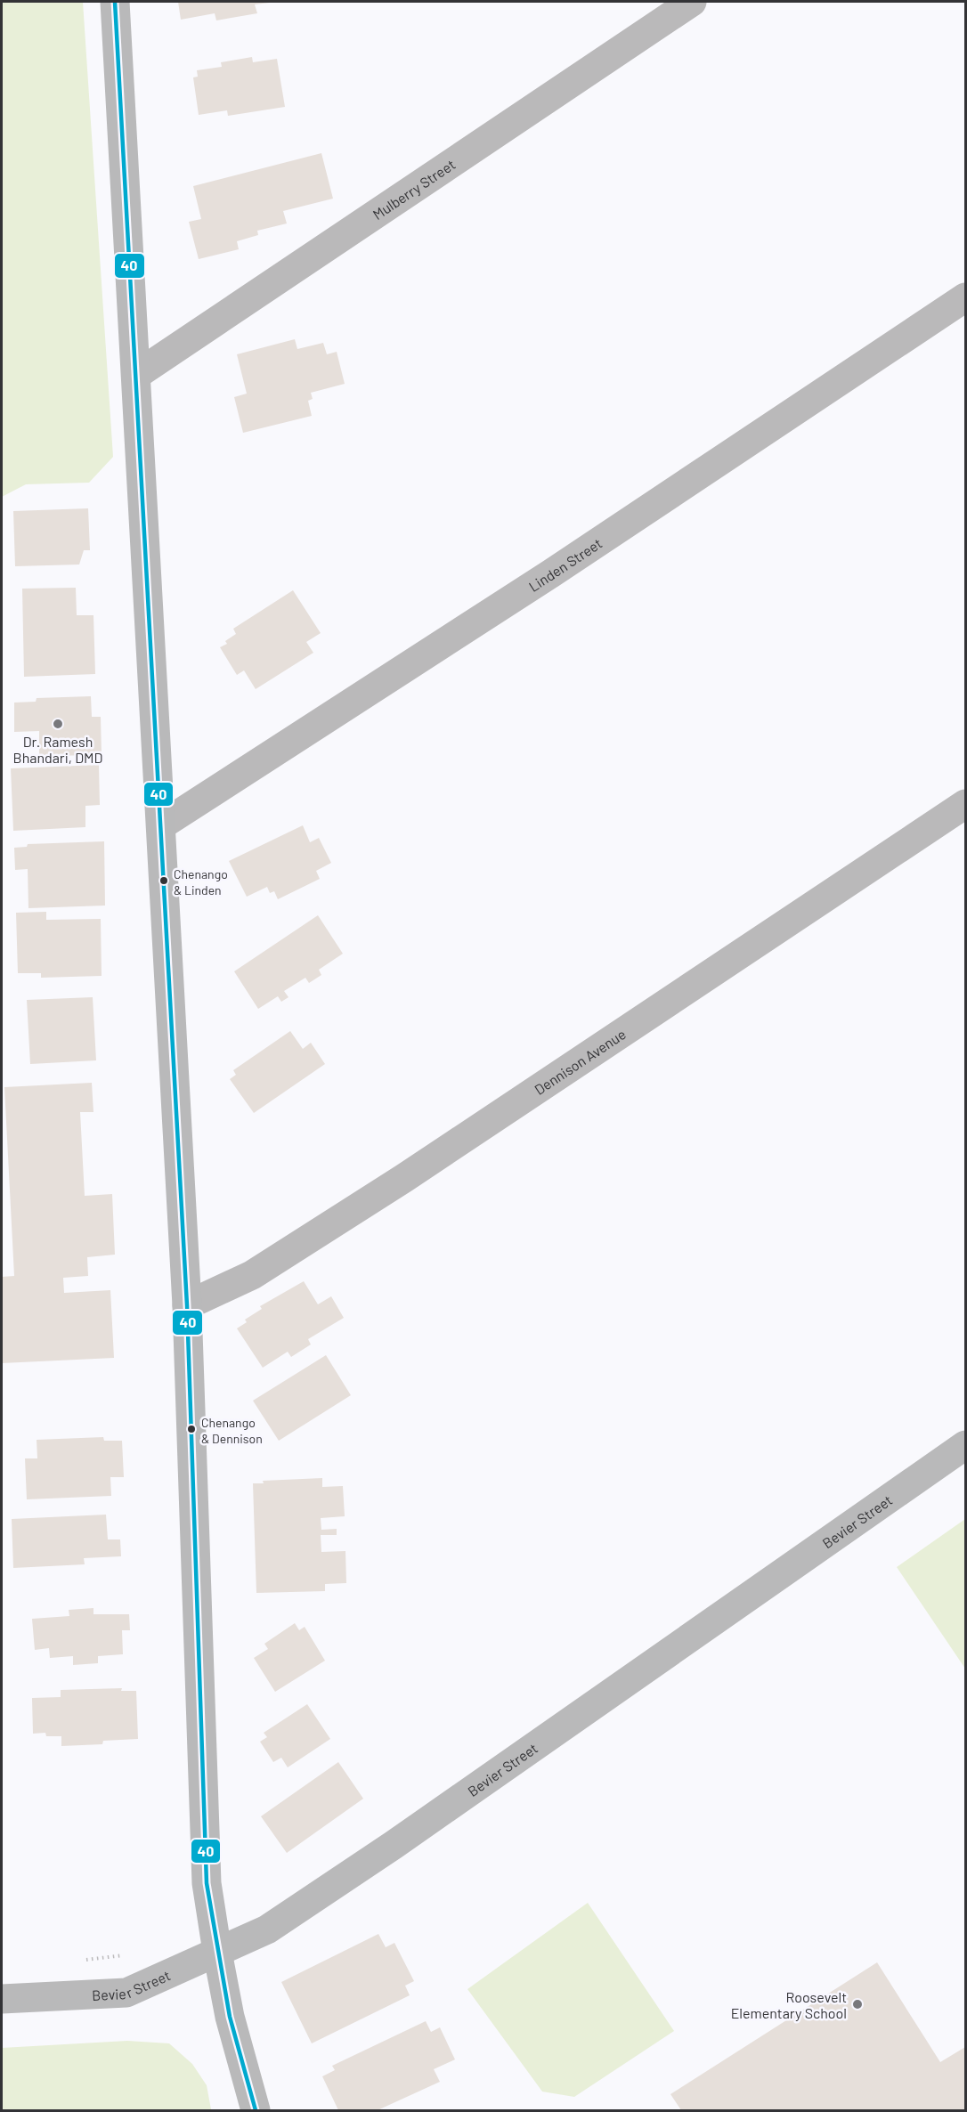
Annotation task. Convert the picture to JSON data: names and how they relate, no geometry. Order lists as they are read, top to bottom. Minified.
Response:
{"streets":{"street":["Mulberry Street","Linden Street","Dennison Avenue","Bevier Street"]},"places":["Dr. Ramesh Bhandari, DMD","Chenango & Linden","Chenango & Dennison","Roosevelt Elementary School"],"lines":["transit line 40"]}
